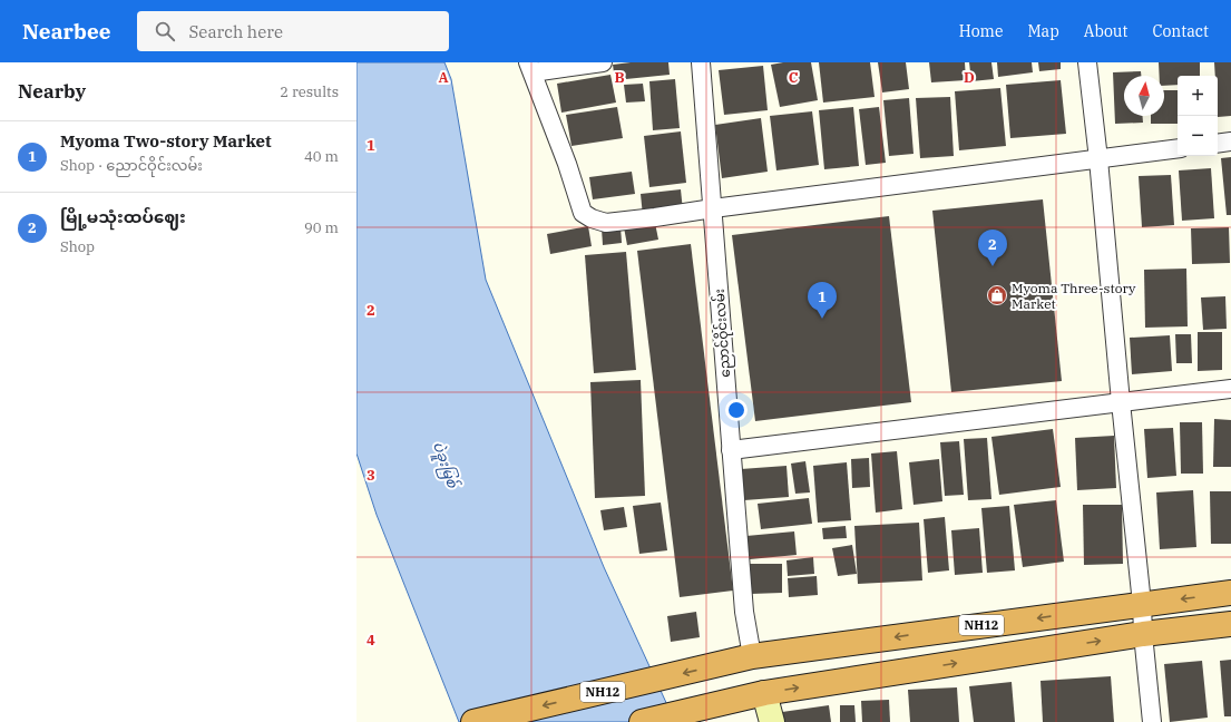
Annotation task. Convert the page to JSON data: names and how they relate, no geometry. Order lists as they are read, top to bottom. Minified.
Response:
{"streets":{"highway":["NH12"],"street":["ညောင်ဝိုင်းလမ်း"]},"crossings":[["ညောင်ဝိုင်းလမ်း","NH12"]],"water":["ပဲခူးမြစ်"],"places":{"shop":["Myoma Three-story Market"]},"north":"top","page":{"header":"Nearbee","search":"Search here","nav":["Home","Map","About","Contact"],"heading":["Nearby","2 results"],"map_buttons":["+","−"],"list":[{"mark":"1","name":"Myoma Two-story Market","note":"Shop · ညောင်ဝိုင်းလမ်း","value":"40 m"},{"mark":"2","name":"မြို့မသုံးထပ်ဈေး","note":"Shop","value":"90 m"}],"pins":["2","1"]},"grid":{"columns":["A","B","C","D"],"rows":["1","2","3","4"]}}
